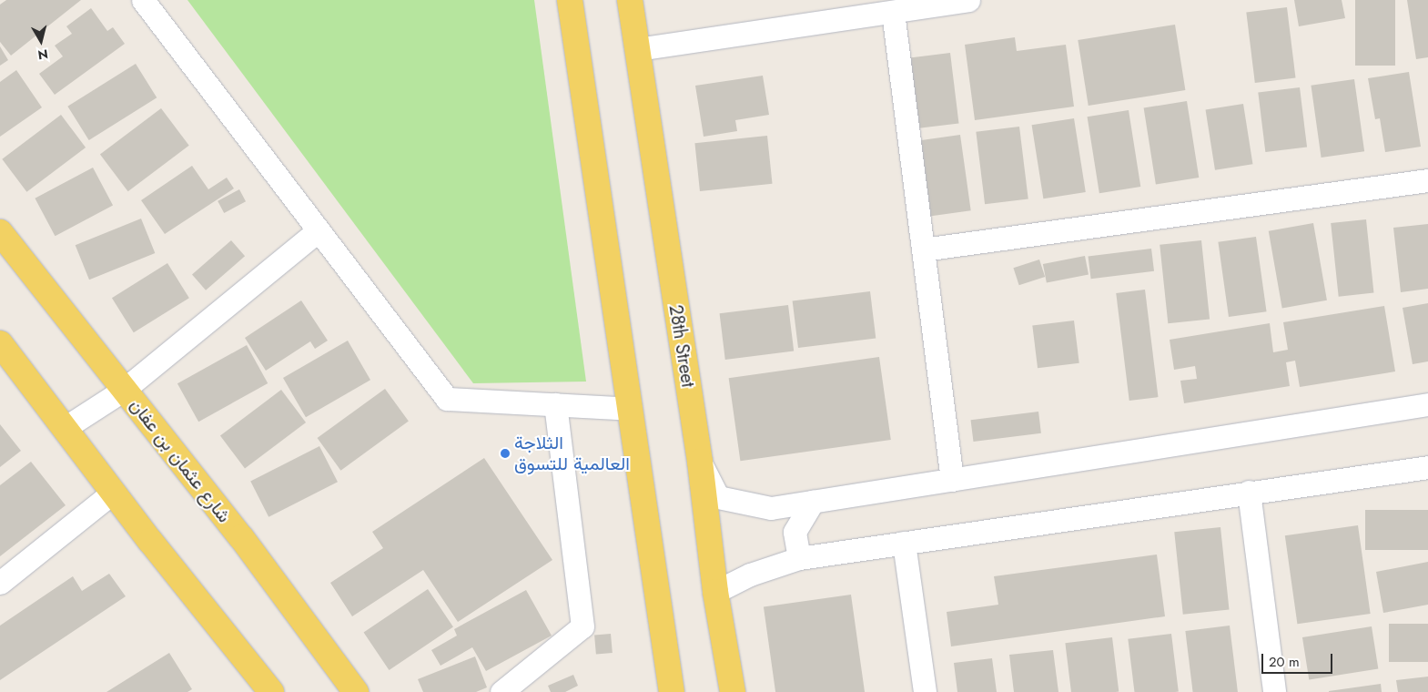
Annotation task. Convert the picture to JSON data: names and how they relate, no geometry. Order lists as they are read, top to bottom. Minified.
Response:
{"streets":{"main road":["28th Street","شارع عثمان بن عفان"]},"places":["الثلاجة العالمية للتسوق"],"scale_bar":"20 m","north":"bottom"}
